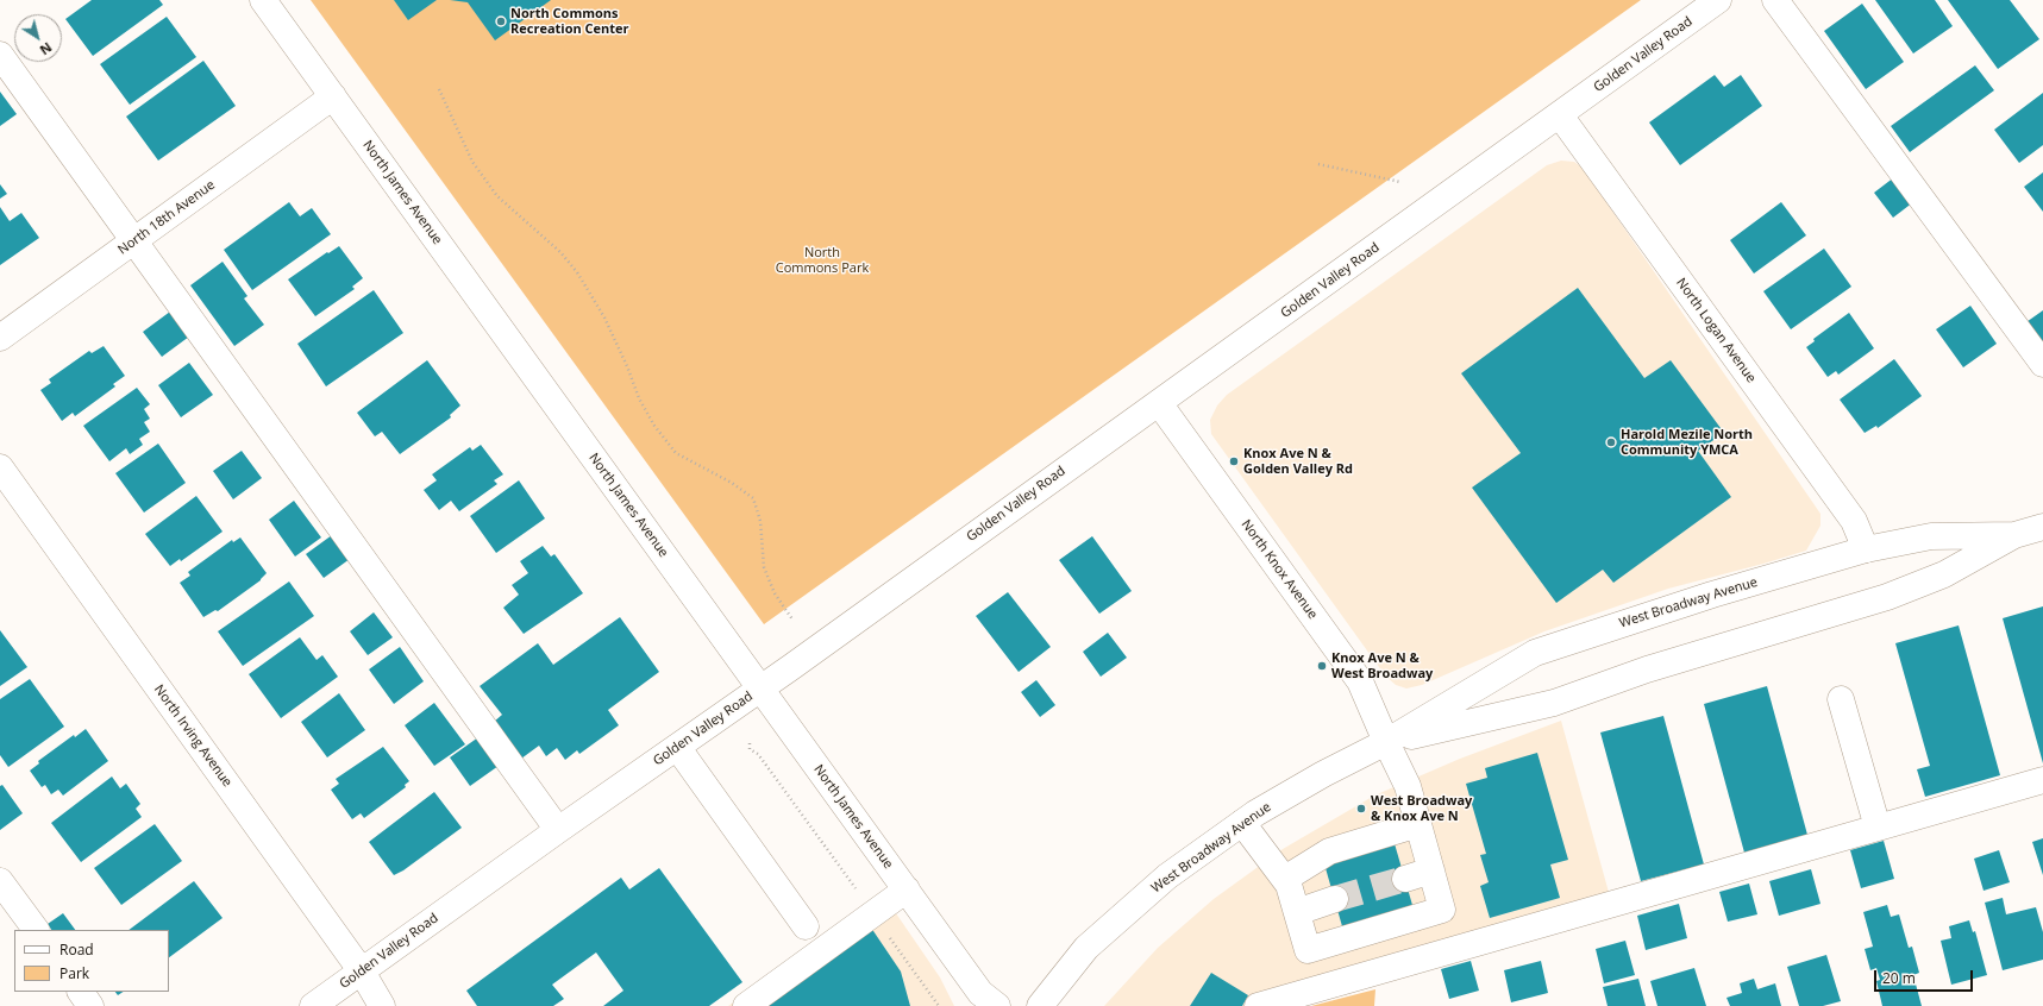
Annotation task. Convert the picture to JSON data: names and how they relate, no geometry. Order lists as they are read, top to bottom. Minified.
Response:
{"streets":{"street":["Golden Valley Road","North James Avenue","North 18th Avenue","North Logan Avenue","North Knox Avenue","West Broadway Avenue","North Irving Avenue"]},"crossings":[["Golden Valley Road","North James Avenue"],["Golden Valley Road","North Logan Avenue"],["Golden Valley Road","North Knox Avenue"],["Golden Valley Road","North Irving Avenue"],["North James Avenue","North 18th Avenue"],["North Logan Avenue","West Broadway Avenue"],["North Knox Avenue","West Broadway Avenue"]],"parks":["North Commons Park"],"places":["North Commons Recreation Center","Harold Mezile North Community YMCA","Knox Ave N & Golden Valley Rd","Knox Ave N & West Broadway","West Broadway & Knox Ave N"],"legend":["Road","Park"],"scale_bar":"20 m","north":"bottom right"}
